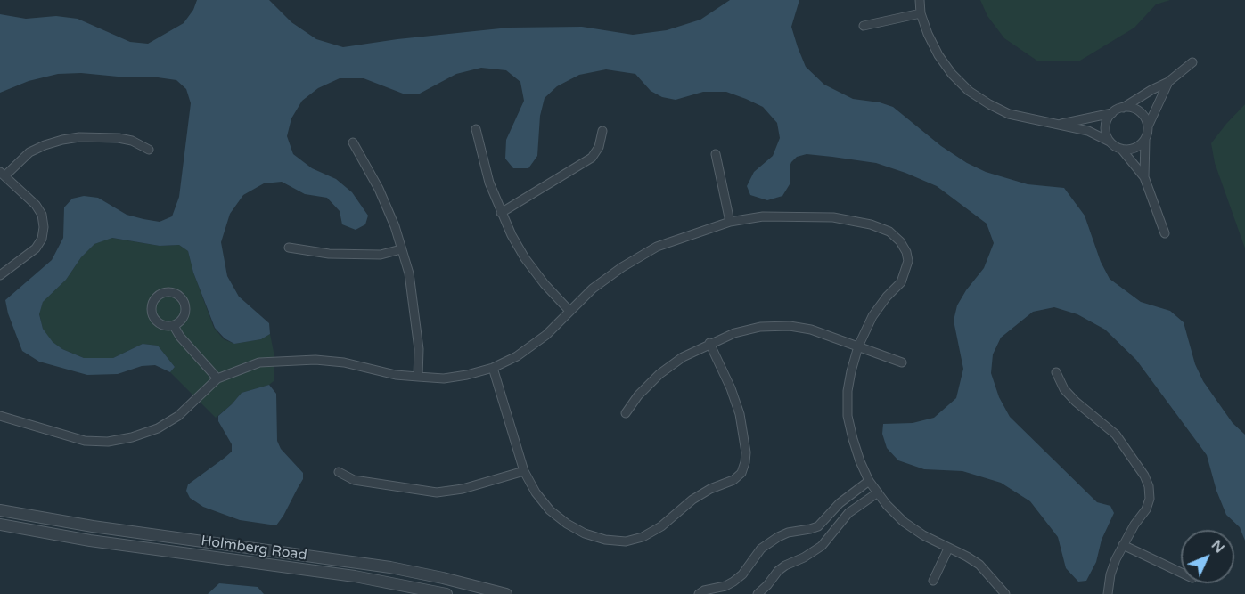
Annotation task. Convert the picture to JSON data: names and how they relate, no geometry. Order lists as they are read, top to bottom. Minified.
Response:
{"streets":{"street":["Holmberg Road"]},"north":"top right"}
